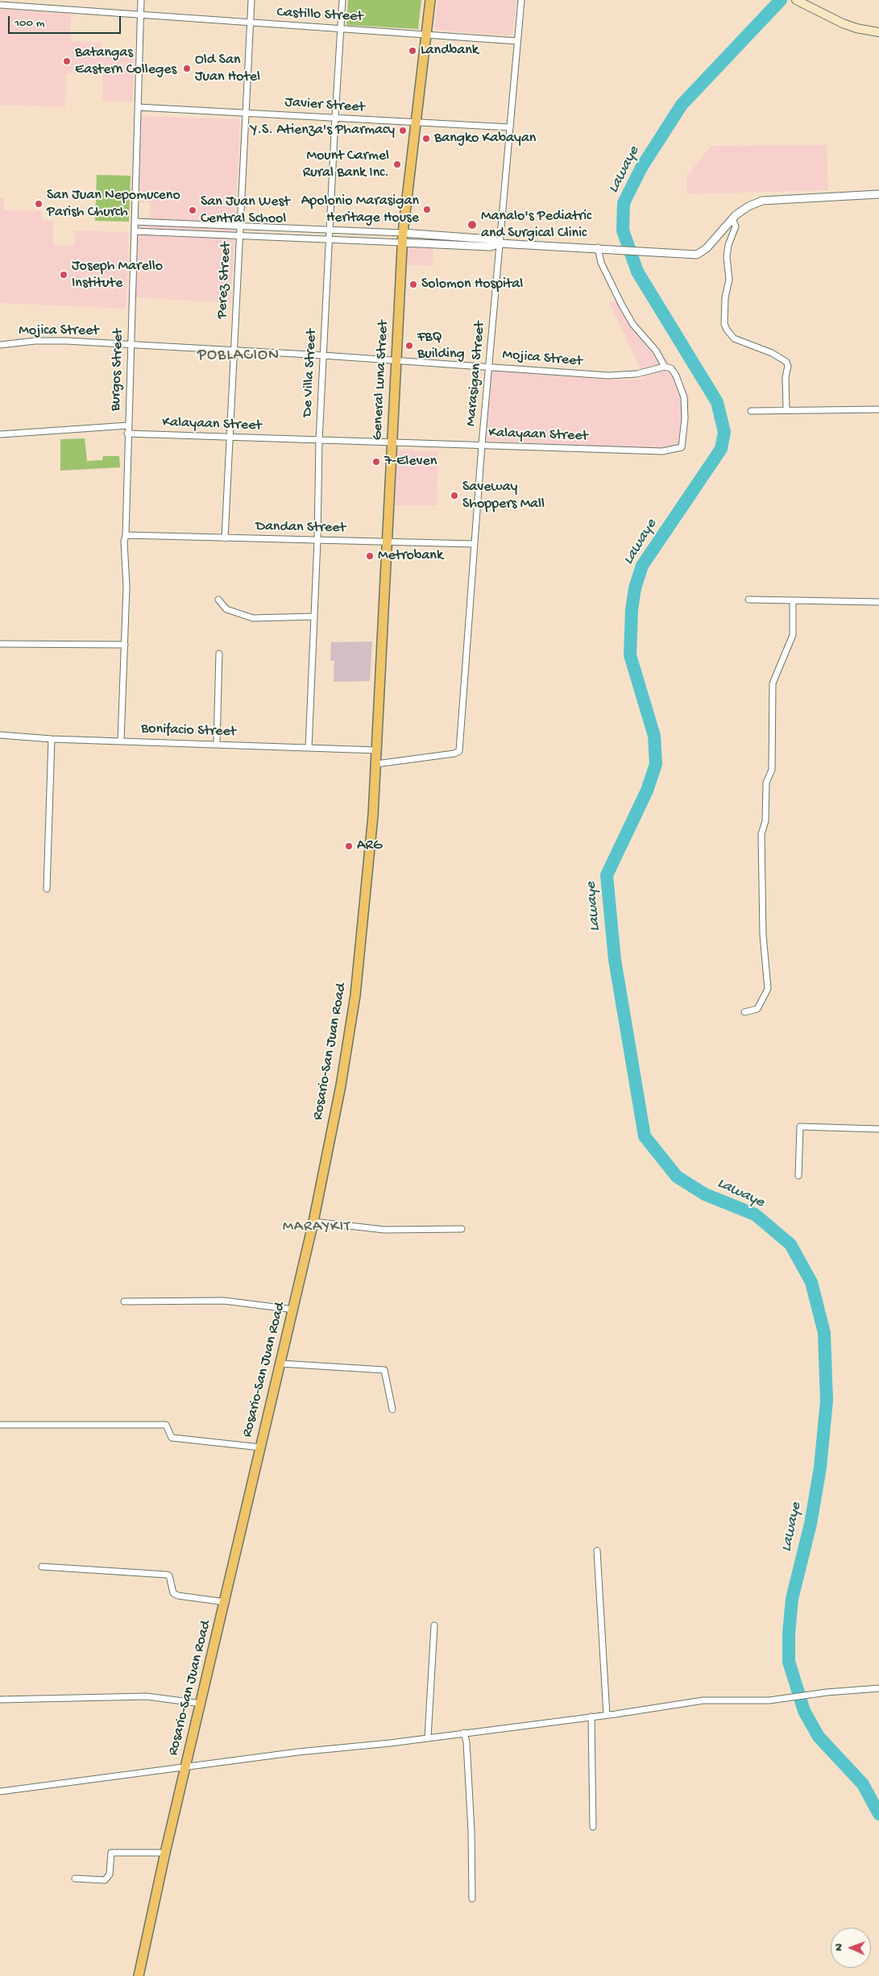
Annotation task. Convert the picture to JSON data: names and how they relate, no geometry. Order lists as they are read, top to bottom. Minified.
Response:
{"streets":{"main road":["General Luna Street","Rosario-San Juan Road"],"street":["Castillo Street","Javier Street","Perez Street","Mojica Street","Burgos Street","De Villa Street","Marasigan Street","Kalayaan Street","Dandan Street","Bonifacio Street"]},"crossings":[["Castillo Street","Perez Street"],["Castillo Street","Burgos Street"],["Castillo Street","De Villa Street"],["Castillo Street","Marasigan Street"],["Castillo Street","General Luna Street"],["Javier Street","Perez Street"],["Javier Street","Burgos Street"],["Javier Street","De Villa Street"],["Javier Street","Marasigan Street"],["Javier Street","General Luna Street"],["Perez Street","Mojica Street"],["Perez Street","Kalayaan Street"],["Perez Street","Dandan Street"],["Mojica Street","Burgos Street"],["Mojica Street","De Villa Street"],["Mojica Street","Marasigan Street"],["Mojica Street","General Luna Street"],["Mojica Street","Kalayaan Street"],["Burgos Street","Kalayaan Street"],["Burgos Street","Dandan Street"],["Burgos Street","Bonifacio Street"],["De Villa Street","Kalayaan Street"],["De Villa Street","Dandan Street"],["De Villa Street","Bonifacio Street"],["Marasigan Street","General Luna Street"],["Marasigan Street","Kalayaan Street"],["Marasigan Street","Dandan Street"],["Marasigan Street","Rosario-San Juan Road"],["General Luna Street","Kalayaan Street"],["General Luna Street","Dandan Street"],["General Luna Street","Bonifacio Street"],["General Luna Street","Rosario-San Juan Road"]],"districts":["POBLACION","MARAYKIT"],"water":["Lawaye"],"places":["Landbank","Batangas Eastern Colleges","Old San Juan Hotel","Y.S. Atienza's Pharmacy","Bangko Kabayan","Mount Carmel Rural Bank Inc.","San Juan Nepomuceno Parish Church","Apolonio Marasigan Heritage House","San Juan West Central School","Manalo's Pediatric and Surgical Clinic","Joseph Marello Institute","Solomon Hospital","FBQ Building","7-Eleven","Saveway Shoppers Mall","Metrobank","ARG"],"scale_bar":"100 m","north":"left"}
